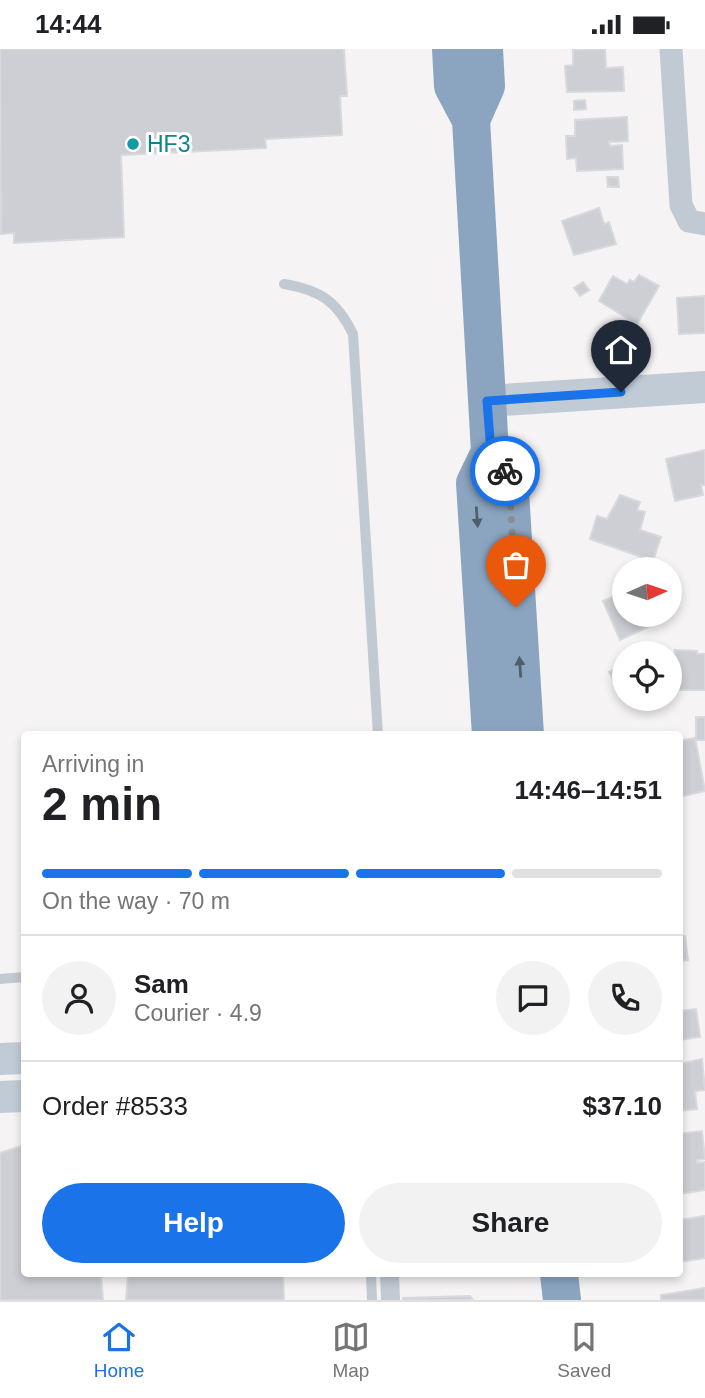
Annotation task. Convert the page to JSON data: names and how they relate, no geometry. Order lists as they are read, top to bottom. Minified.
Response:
{"places":["HF3"],"north":"right","page":{"status":"14:44","heading":["2 min","Arriving in","14:46–14:51"],"panel":["Sam","Courier · 4.9","Order #8533","$37.10"],"bar":"On the way · 70 m","buttons":["Help","Share"],"tabs":["Home","Map","Saved"]}}
